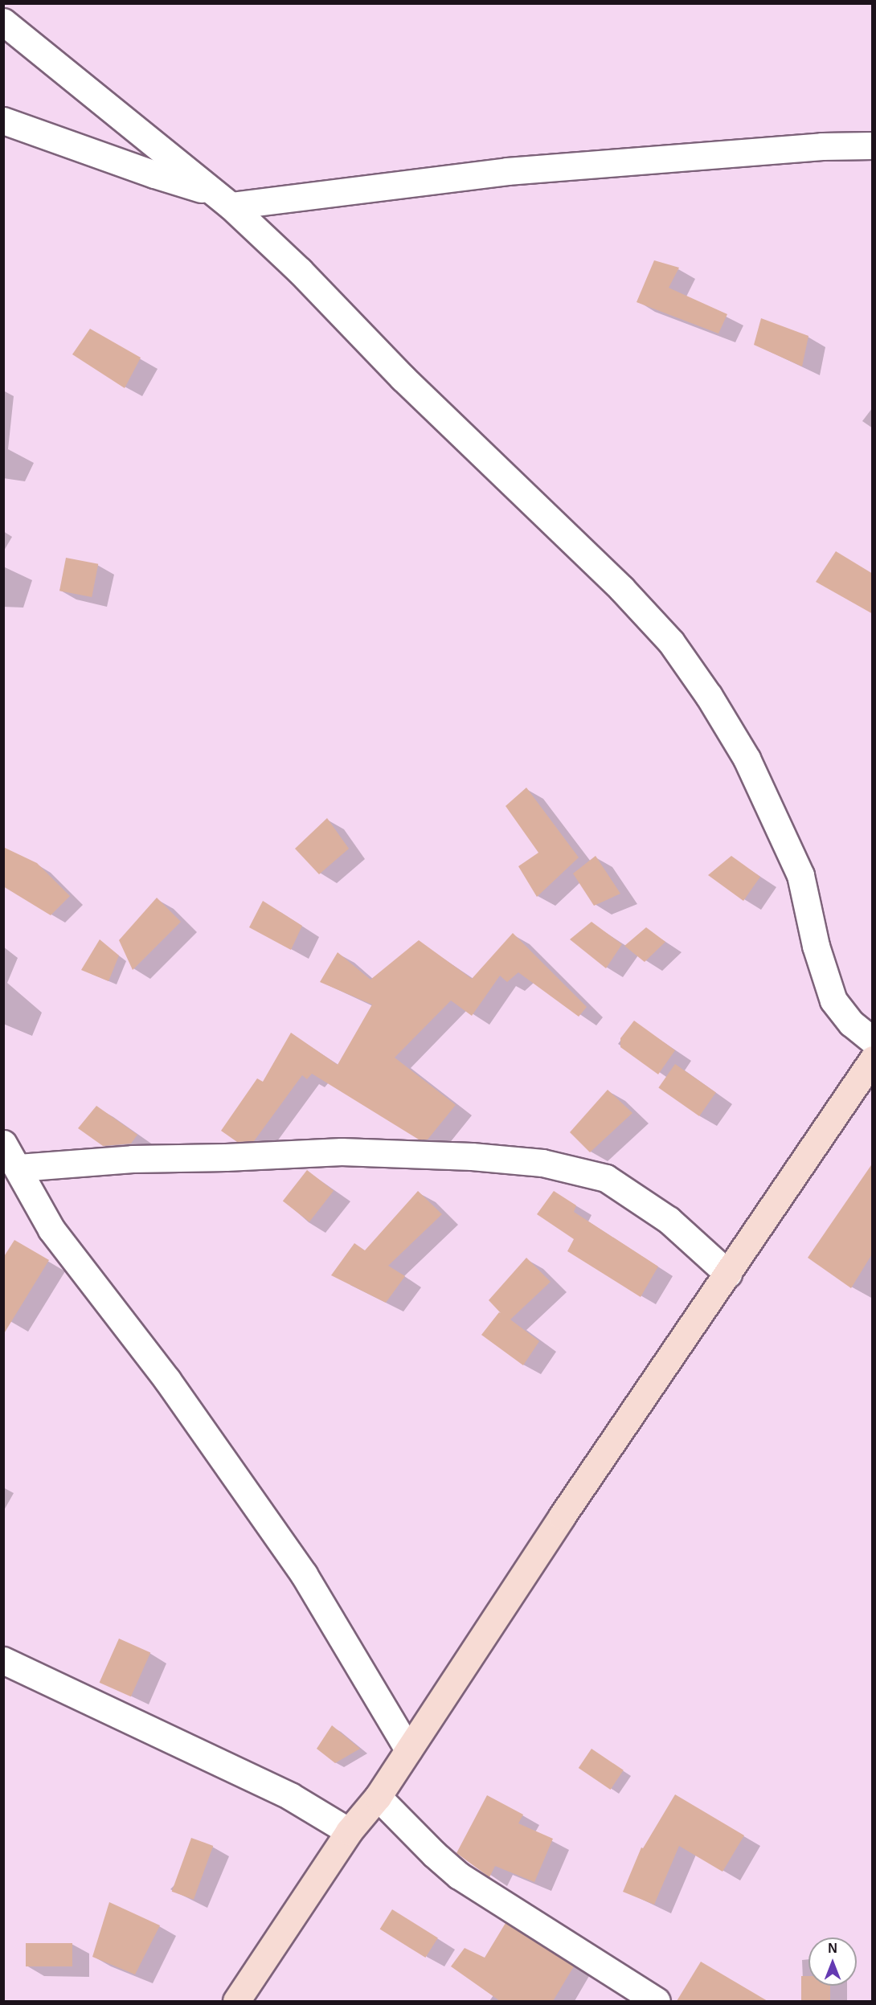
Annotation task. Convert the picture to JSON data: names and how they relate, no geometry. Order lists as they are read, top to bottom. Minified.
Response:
{"north":"top"}
